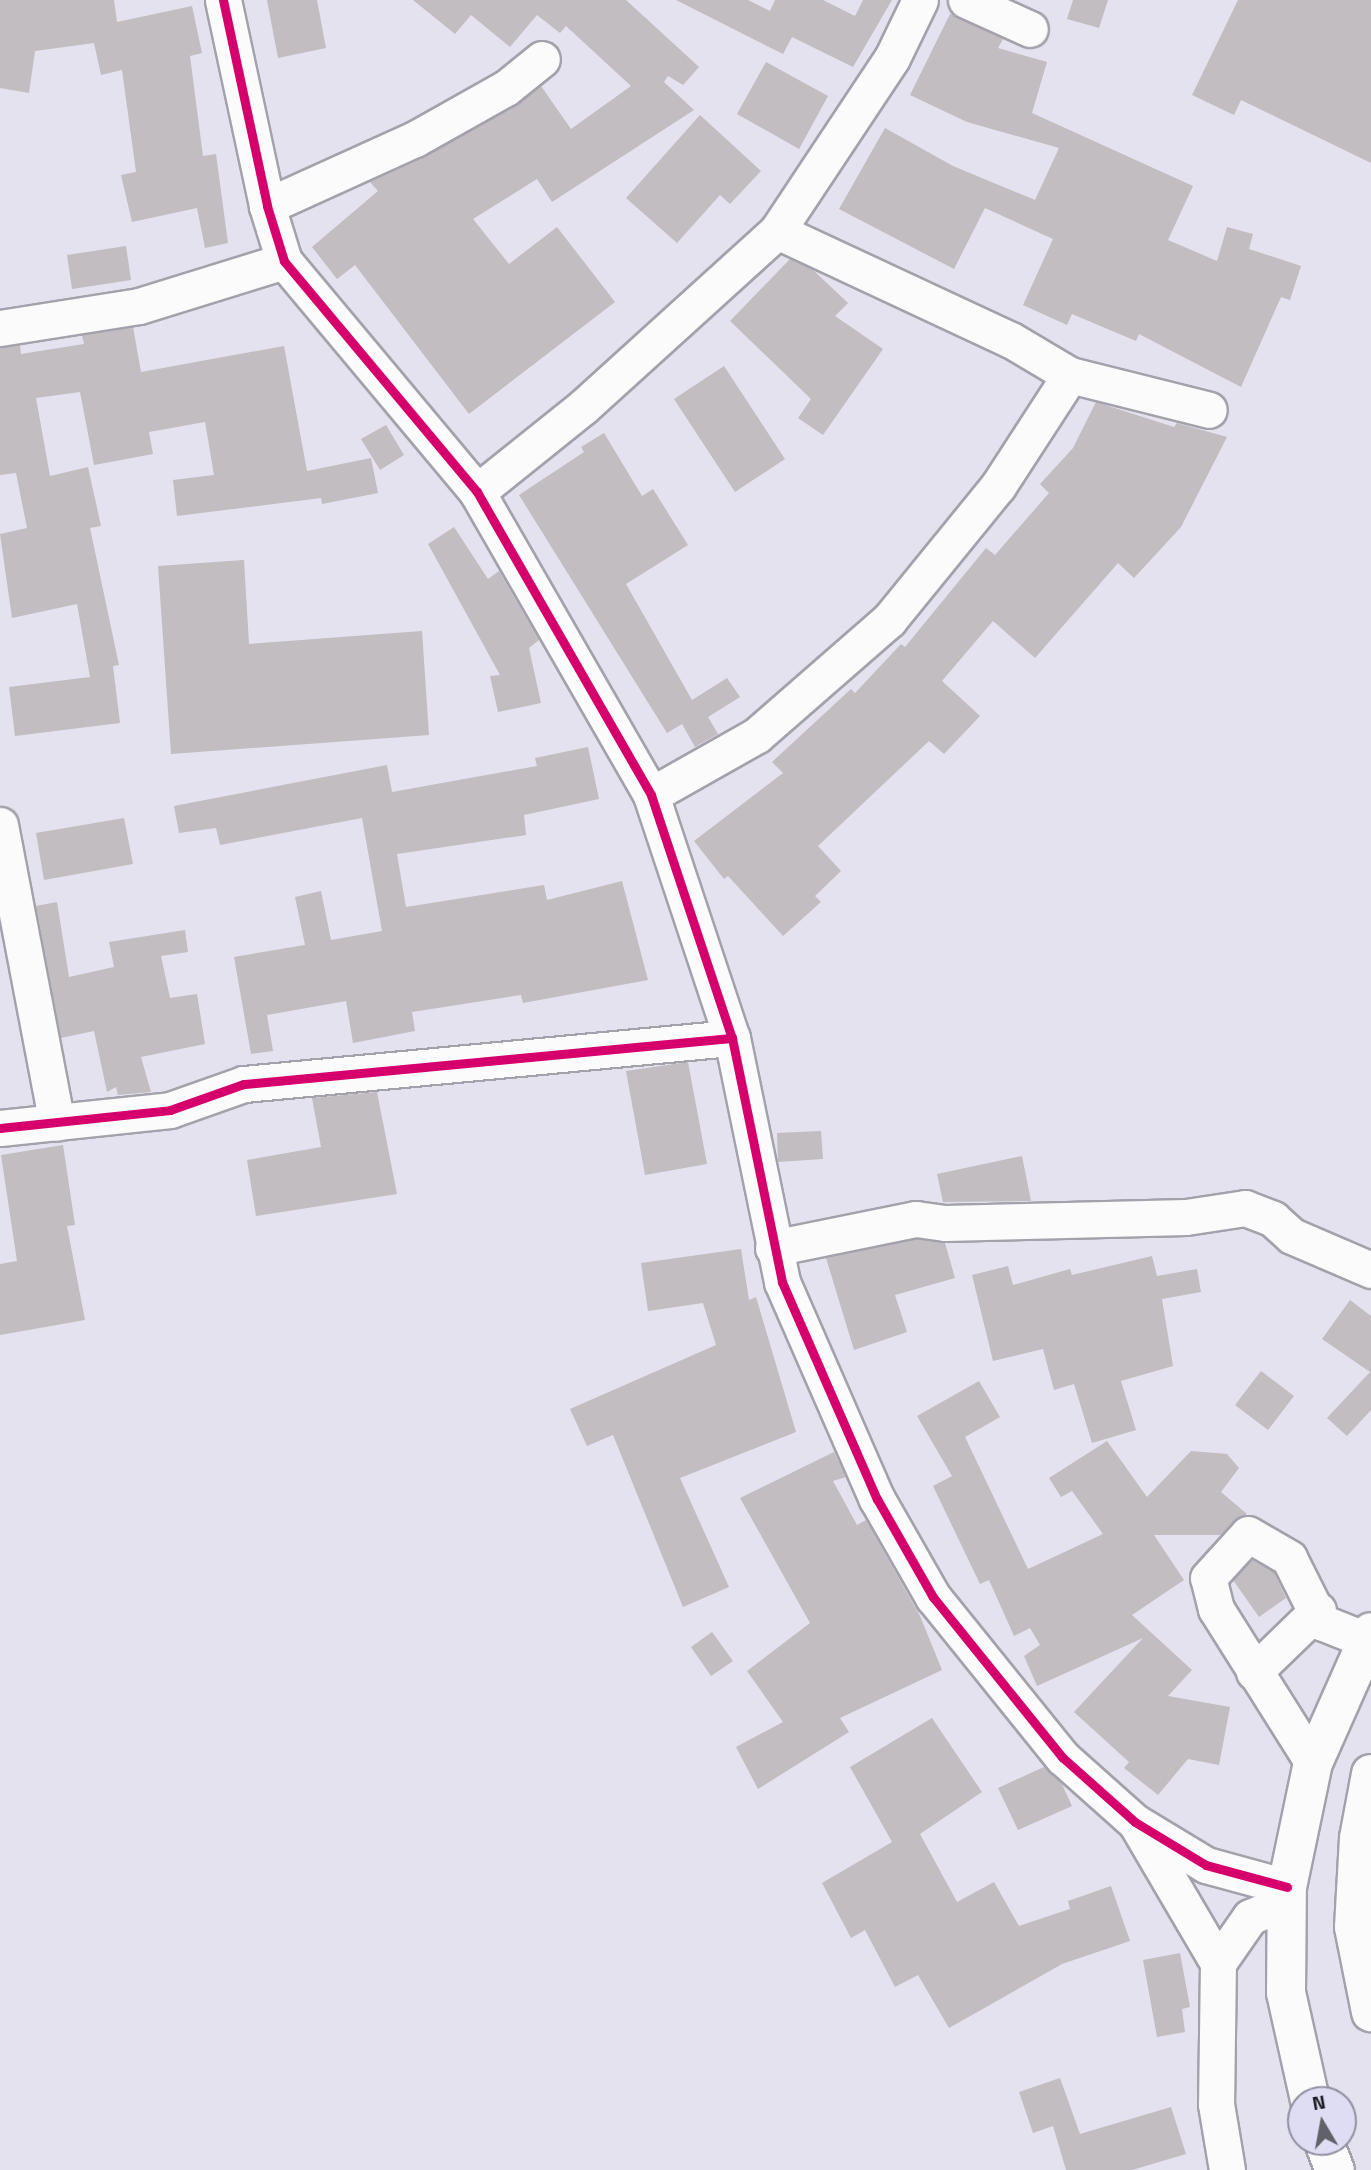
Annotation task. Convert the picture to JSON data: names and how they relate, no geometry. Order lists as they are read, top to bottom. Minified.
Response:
{"north":"top"}
